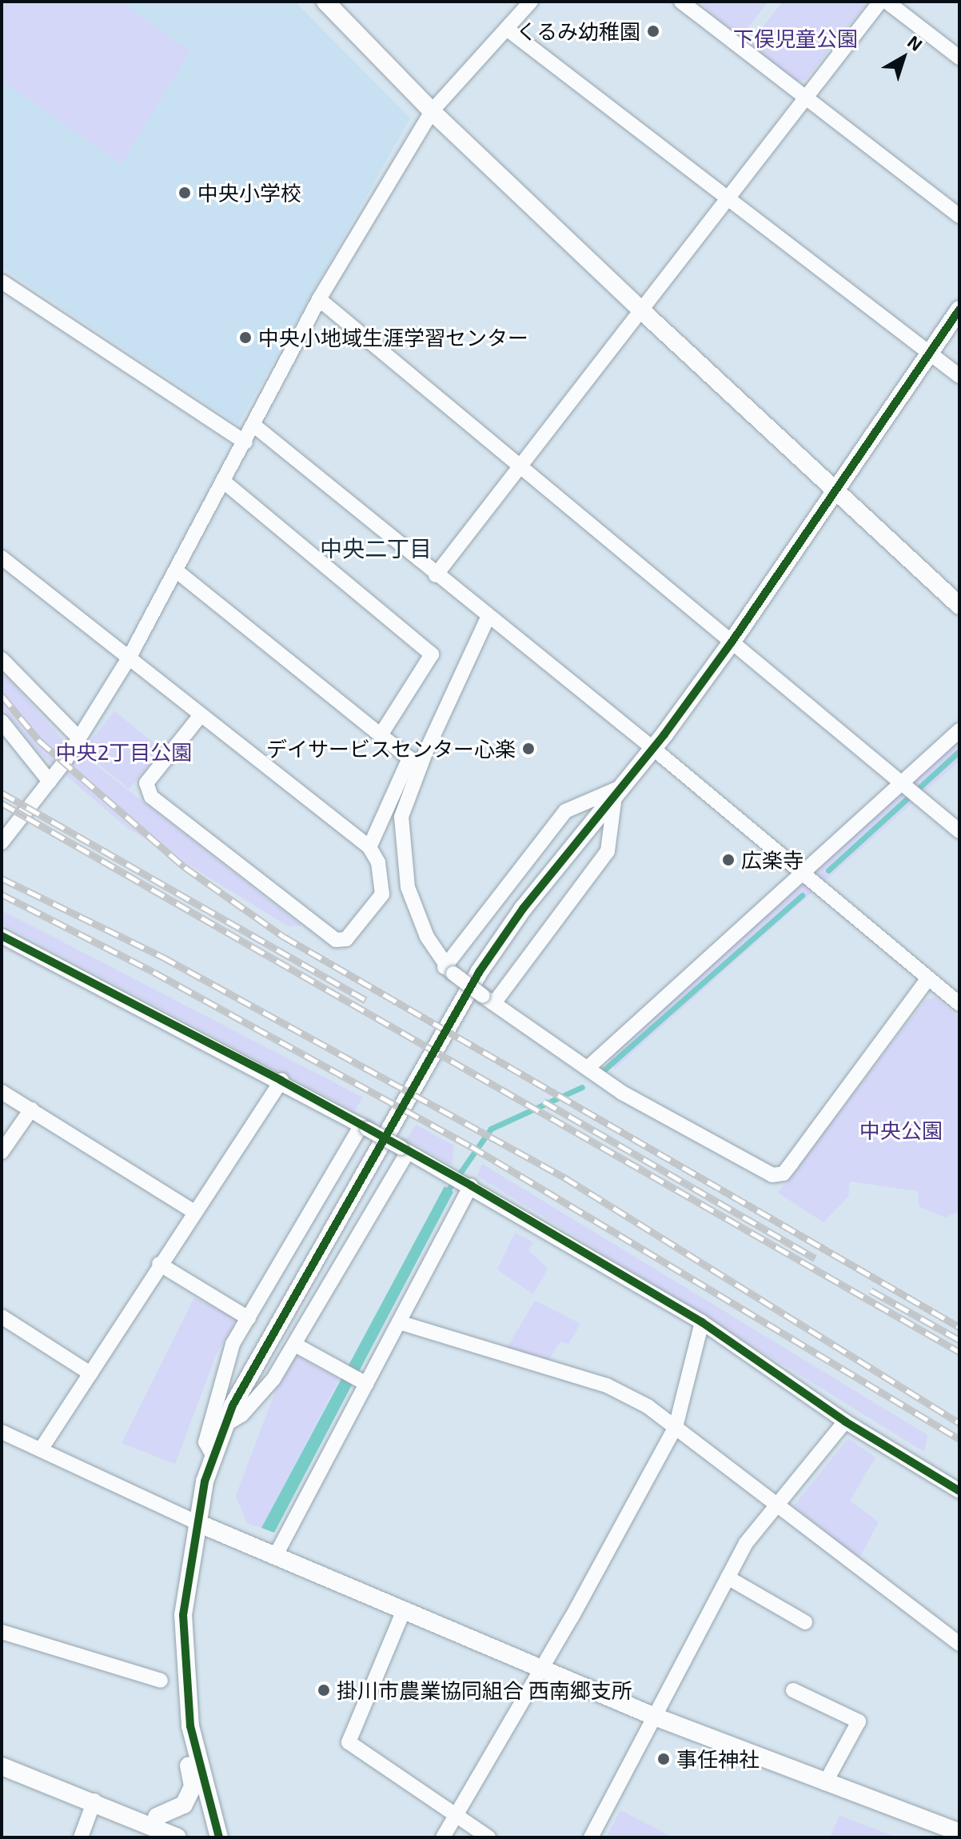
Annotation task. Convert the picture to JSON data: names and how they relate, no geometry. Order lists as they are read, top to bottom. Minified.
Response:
{"districts":["中央二丁目"],"parks":["下俣児童公園","中央2丁目公園","中央公園"],"places":["くるみ幼稚園","中央小学校","中央小地域生涯学習センター","デイサービスセンター心楽","広楽寺","掛川市農業協同組合 西南郷支所","事任神社"],"north":"top right"}
